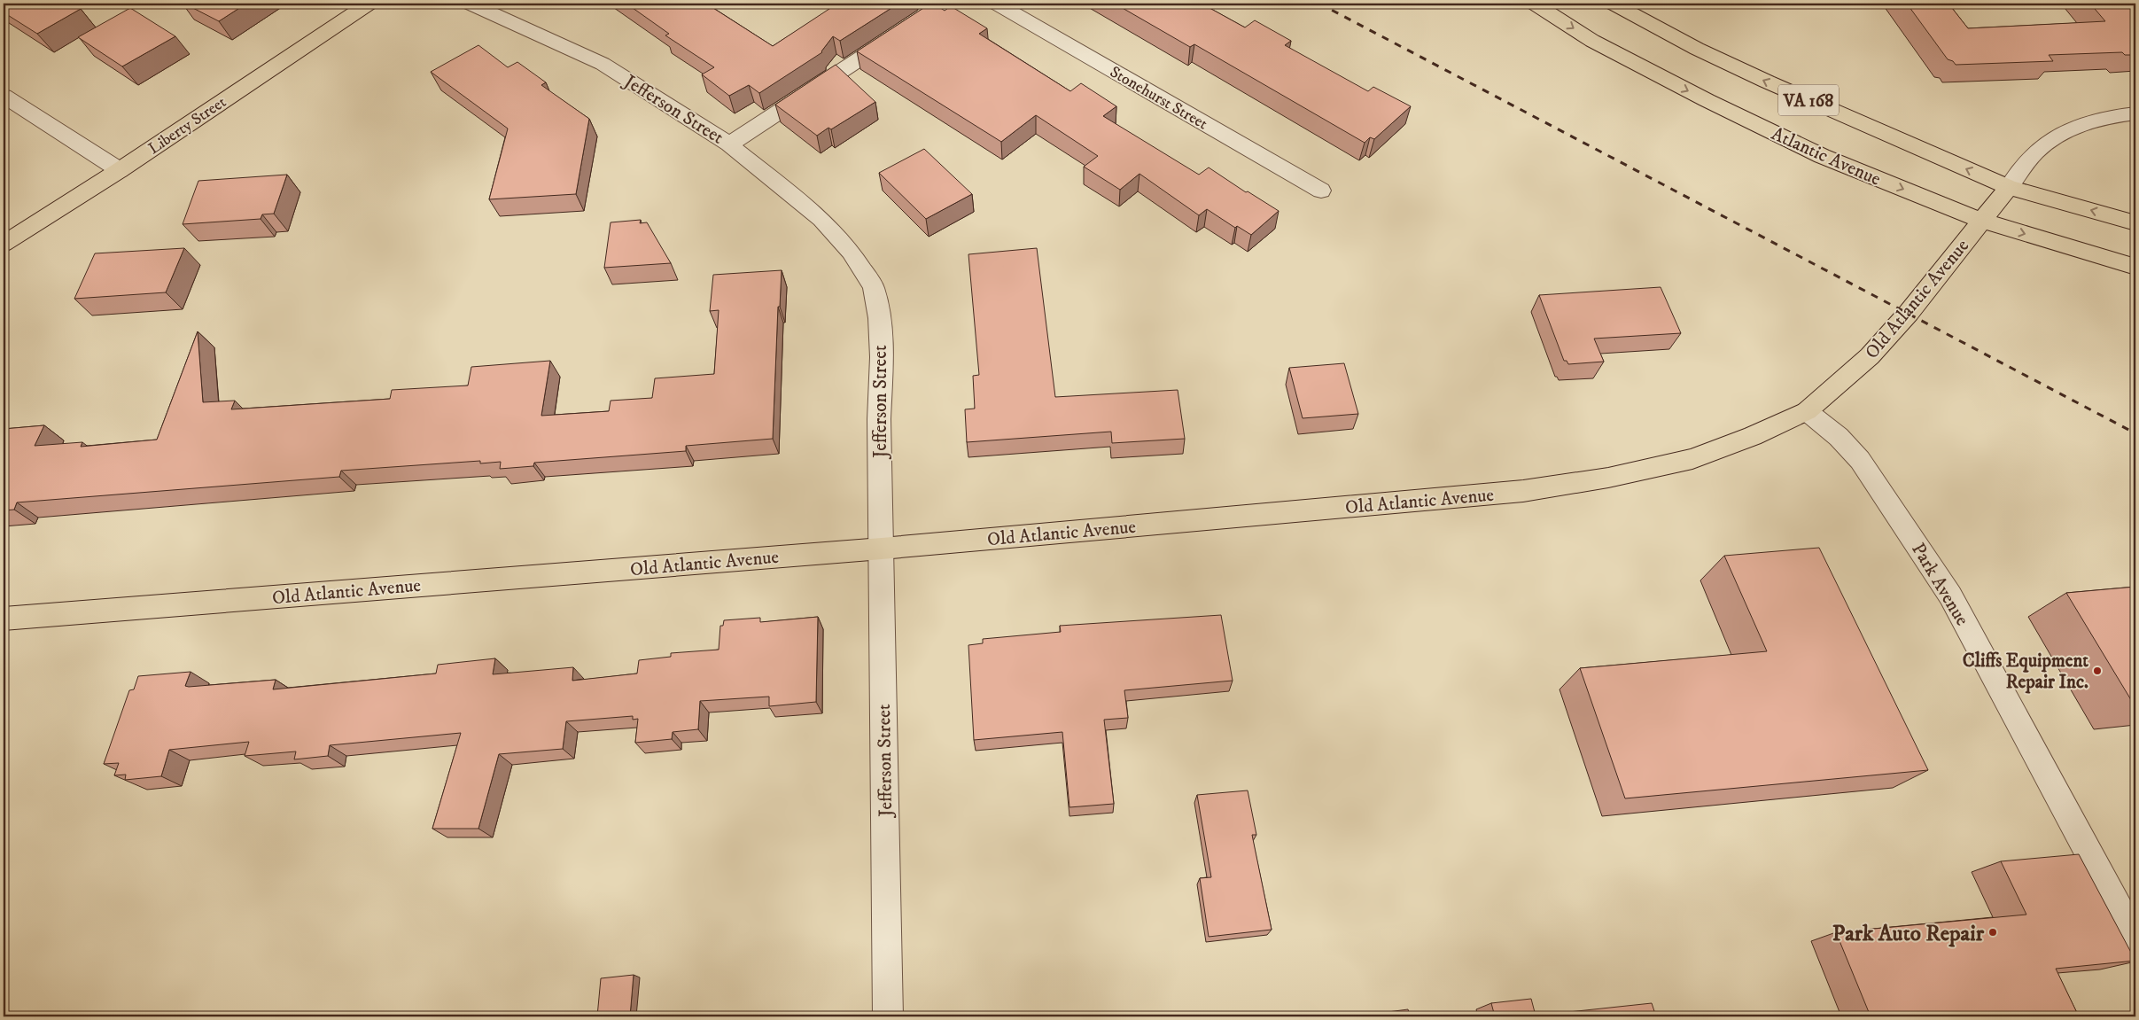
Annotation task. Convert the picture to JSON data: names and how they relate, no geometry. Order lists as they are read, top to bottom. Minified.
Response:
{"streets":{"main road":["VA 168","Liberty Street","Atlantic Avenue","Old Atlantic Avenue"],"street":["Stonehurst Street","Jefferson Street","Park Avenue"]},"crossings":[["VA 168","Old Atlantic Avenue"],["Jefferson Street","Old Atlantic Avenue"],["Atlantic Avenue","Old Atlantic Avenue"],["Old Atlantic Avenue","Park Avenue"]],"places":["Cliffs Equipment Repair Inc.","Park Auto Repair"]}
